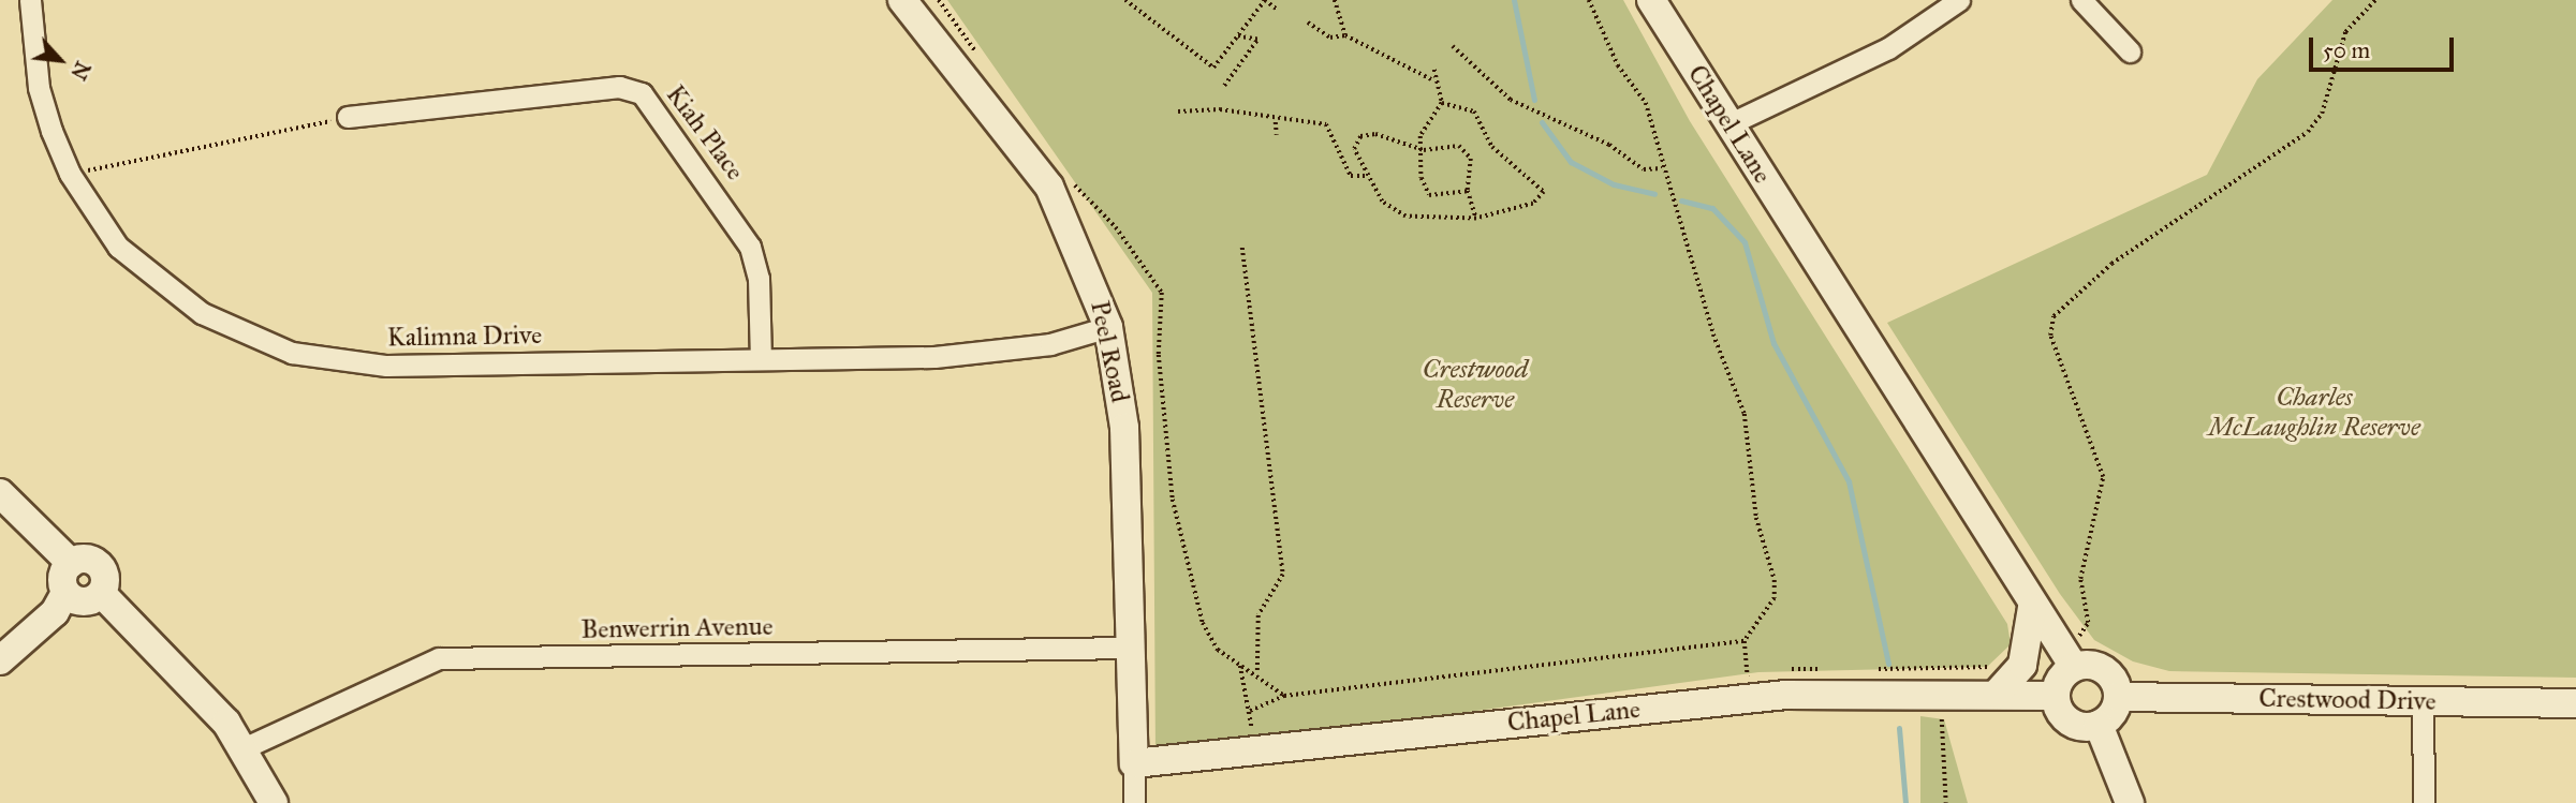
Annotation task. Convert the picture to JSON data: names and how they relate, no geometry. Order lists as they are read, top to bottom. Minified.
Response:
{"streets":{"street":["Chapel Lane","Kiah Place","Kalimna Drive","Peel Road","Benwerrin Avenue","Crestwood Drive"]},"crossings":[["Chapel Lane","Peel Road"],["Chapel Lane","Crestwood Drive"],["Kiah Place","Kalimna Drive"],["Kalimna Drive","Peel Road"],["Peel Road","Benwerrin Avenue"]],"parks":["Crestwood Reserve","Charles McLaughlin Reserve"],"scale_bar":"50 m","north":"bottom right"}
